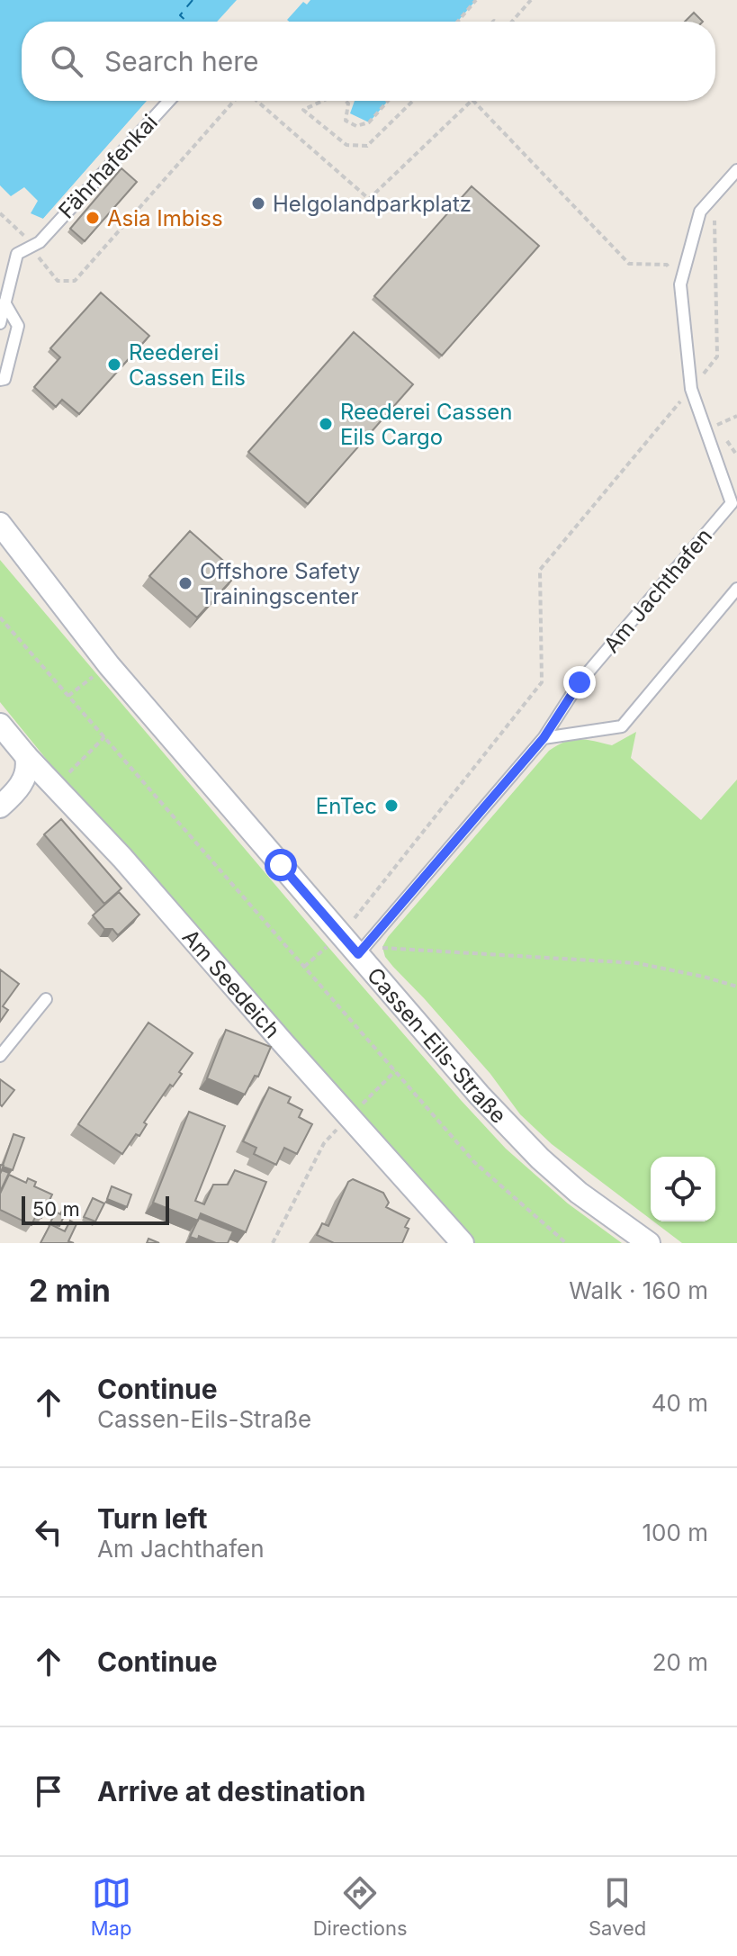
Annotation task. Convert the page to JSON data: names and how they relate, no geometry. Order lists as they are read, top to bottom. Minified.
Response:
{"streets":{"street":["Am Seedeich","Cassen-Eils-Straße"],"lane":["Fährhafenkai","Am Jachthafen"]},"places":["Helgolandparkplatz","Asia Imbiss","Reederei Cassen Eils","Reederei Cassen Eils Cargo","Offshore Safety Trainingscenter","EnTec"],"scale_bar":"50 m","page":{"search":"Search here","scale":"50 m","heading":["2 min","Walk · 160 m"],"list":[["Continue","Cassen-Eils-Straße","40 m"],["Turn left","Am Jachthafen","100 m"],["Continue","20 m"],"Arrive at destination"],"nav":["Map","Directions","Saved"]}}
